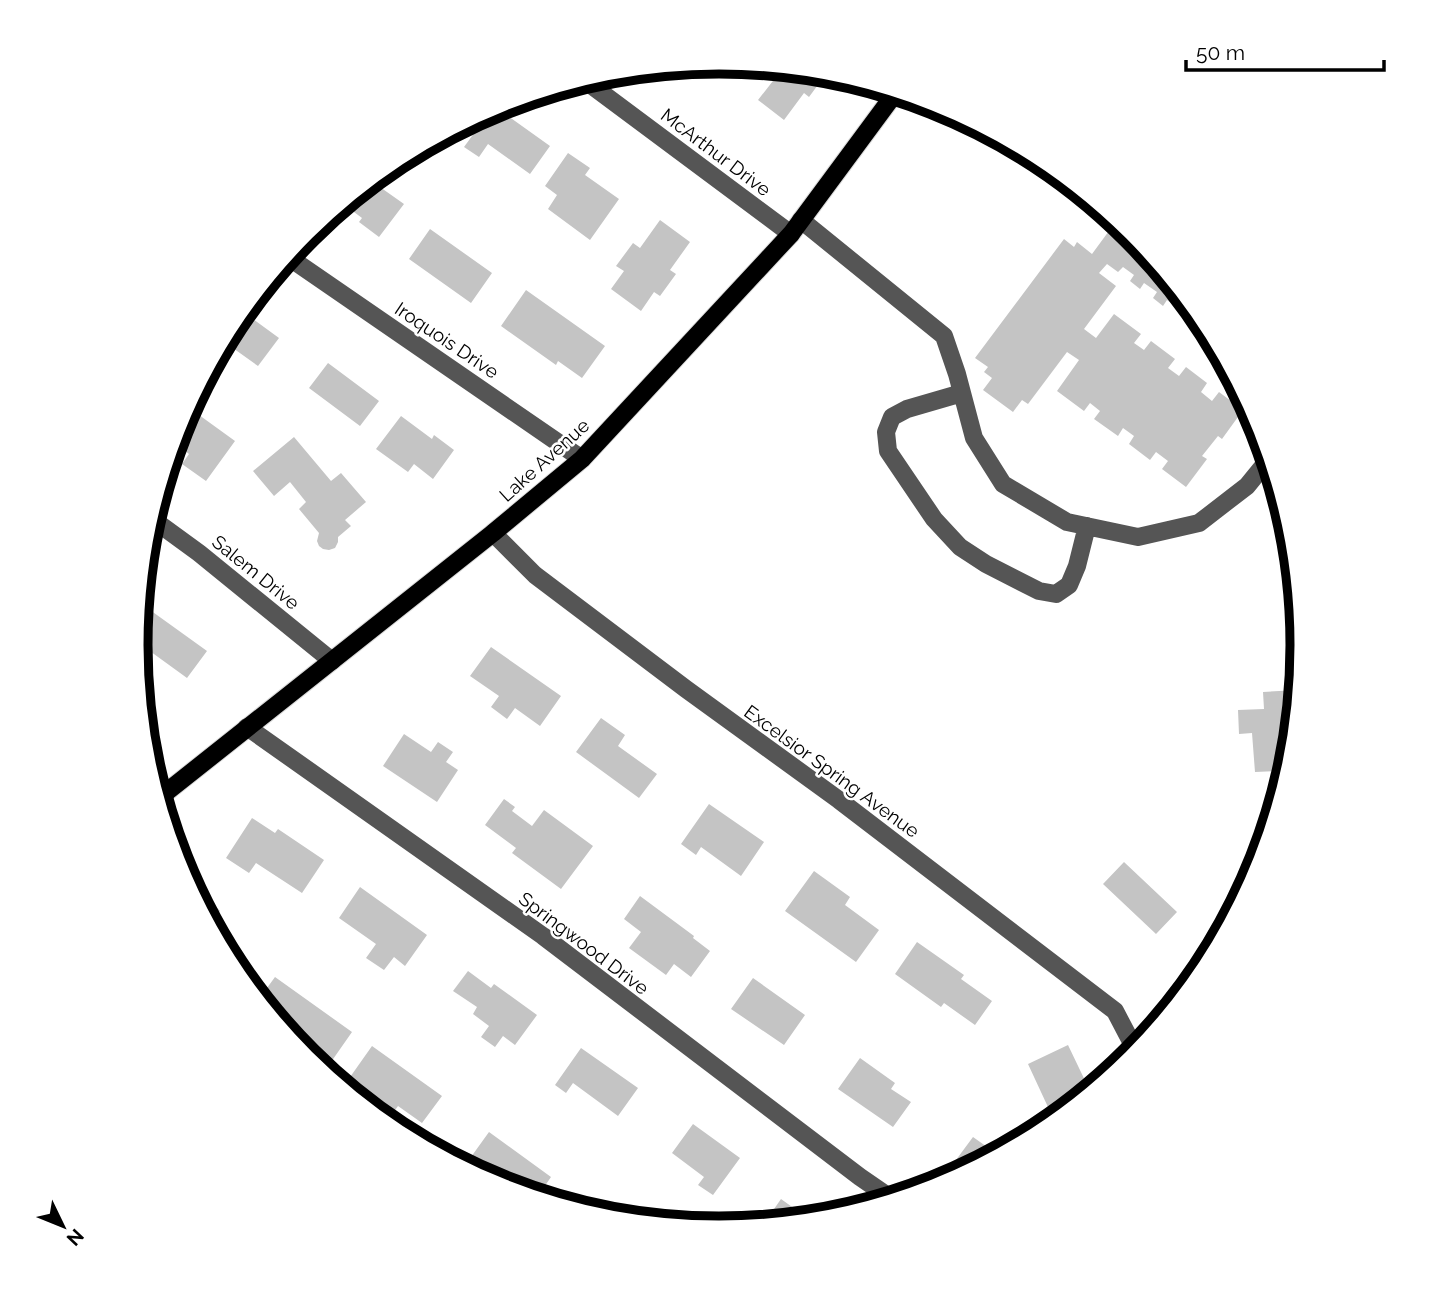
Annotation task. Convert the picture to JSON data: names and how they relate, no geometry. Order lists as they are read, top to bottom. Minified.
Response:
{"streets":{"main road":["Lake Avenue"],"street":["McArthur Drive","Iroquois Drive","Salem Drive","Excelsior Spring Avenue","Springwood Drive"]},"crossings":[["McArthur Drive","Lake Avenue"],["Iroquois Drive","Lake Avenue"],["Lake Avenue","Salem Drive"],["Lake Avenue","Excelsior Spring Avenue"],["Lake Avenue","Springwood Drive"]],"scale_bar":"50 m","north":"bottom right"}
